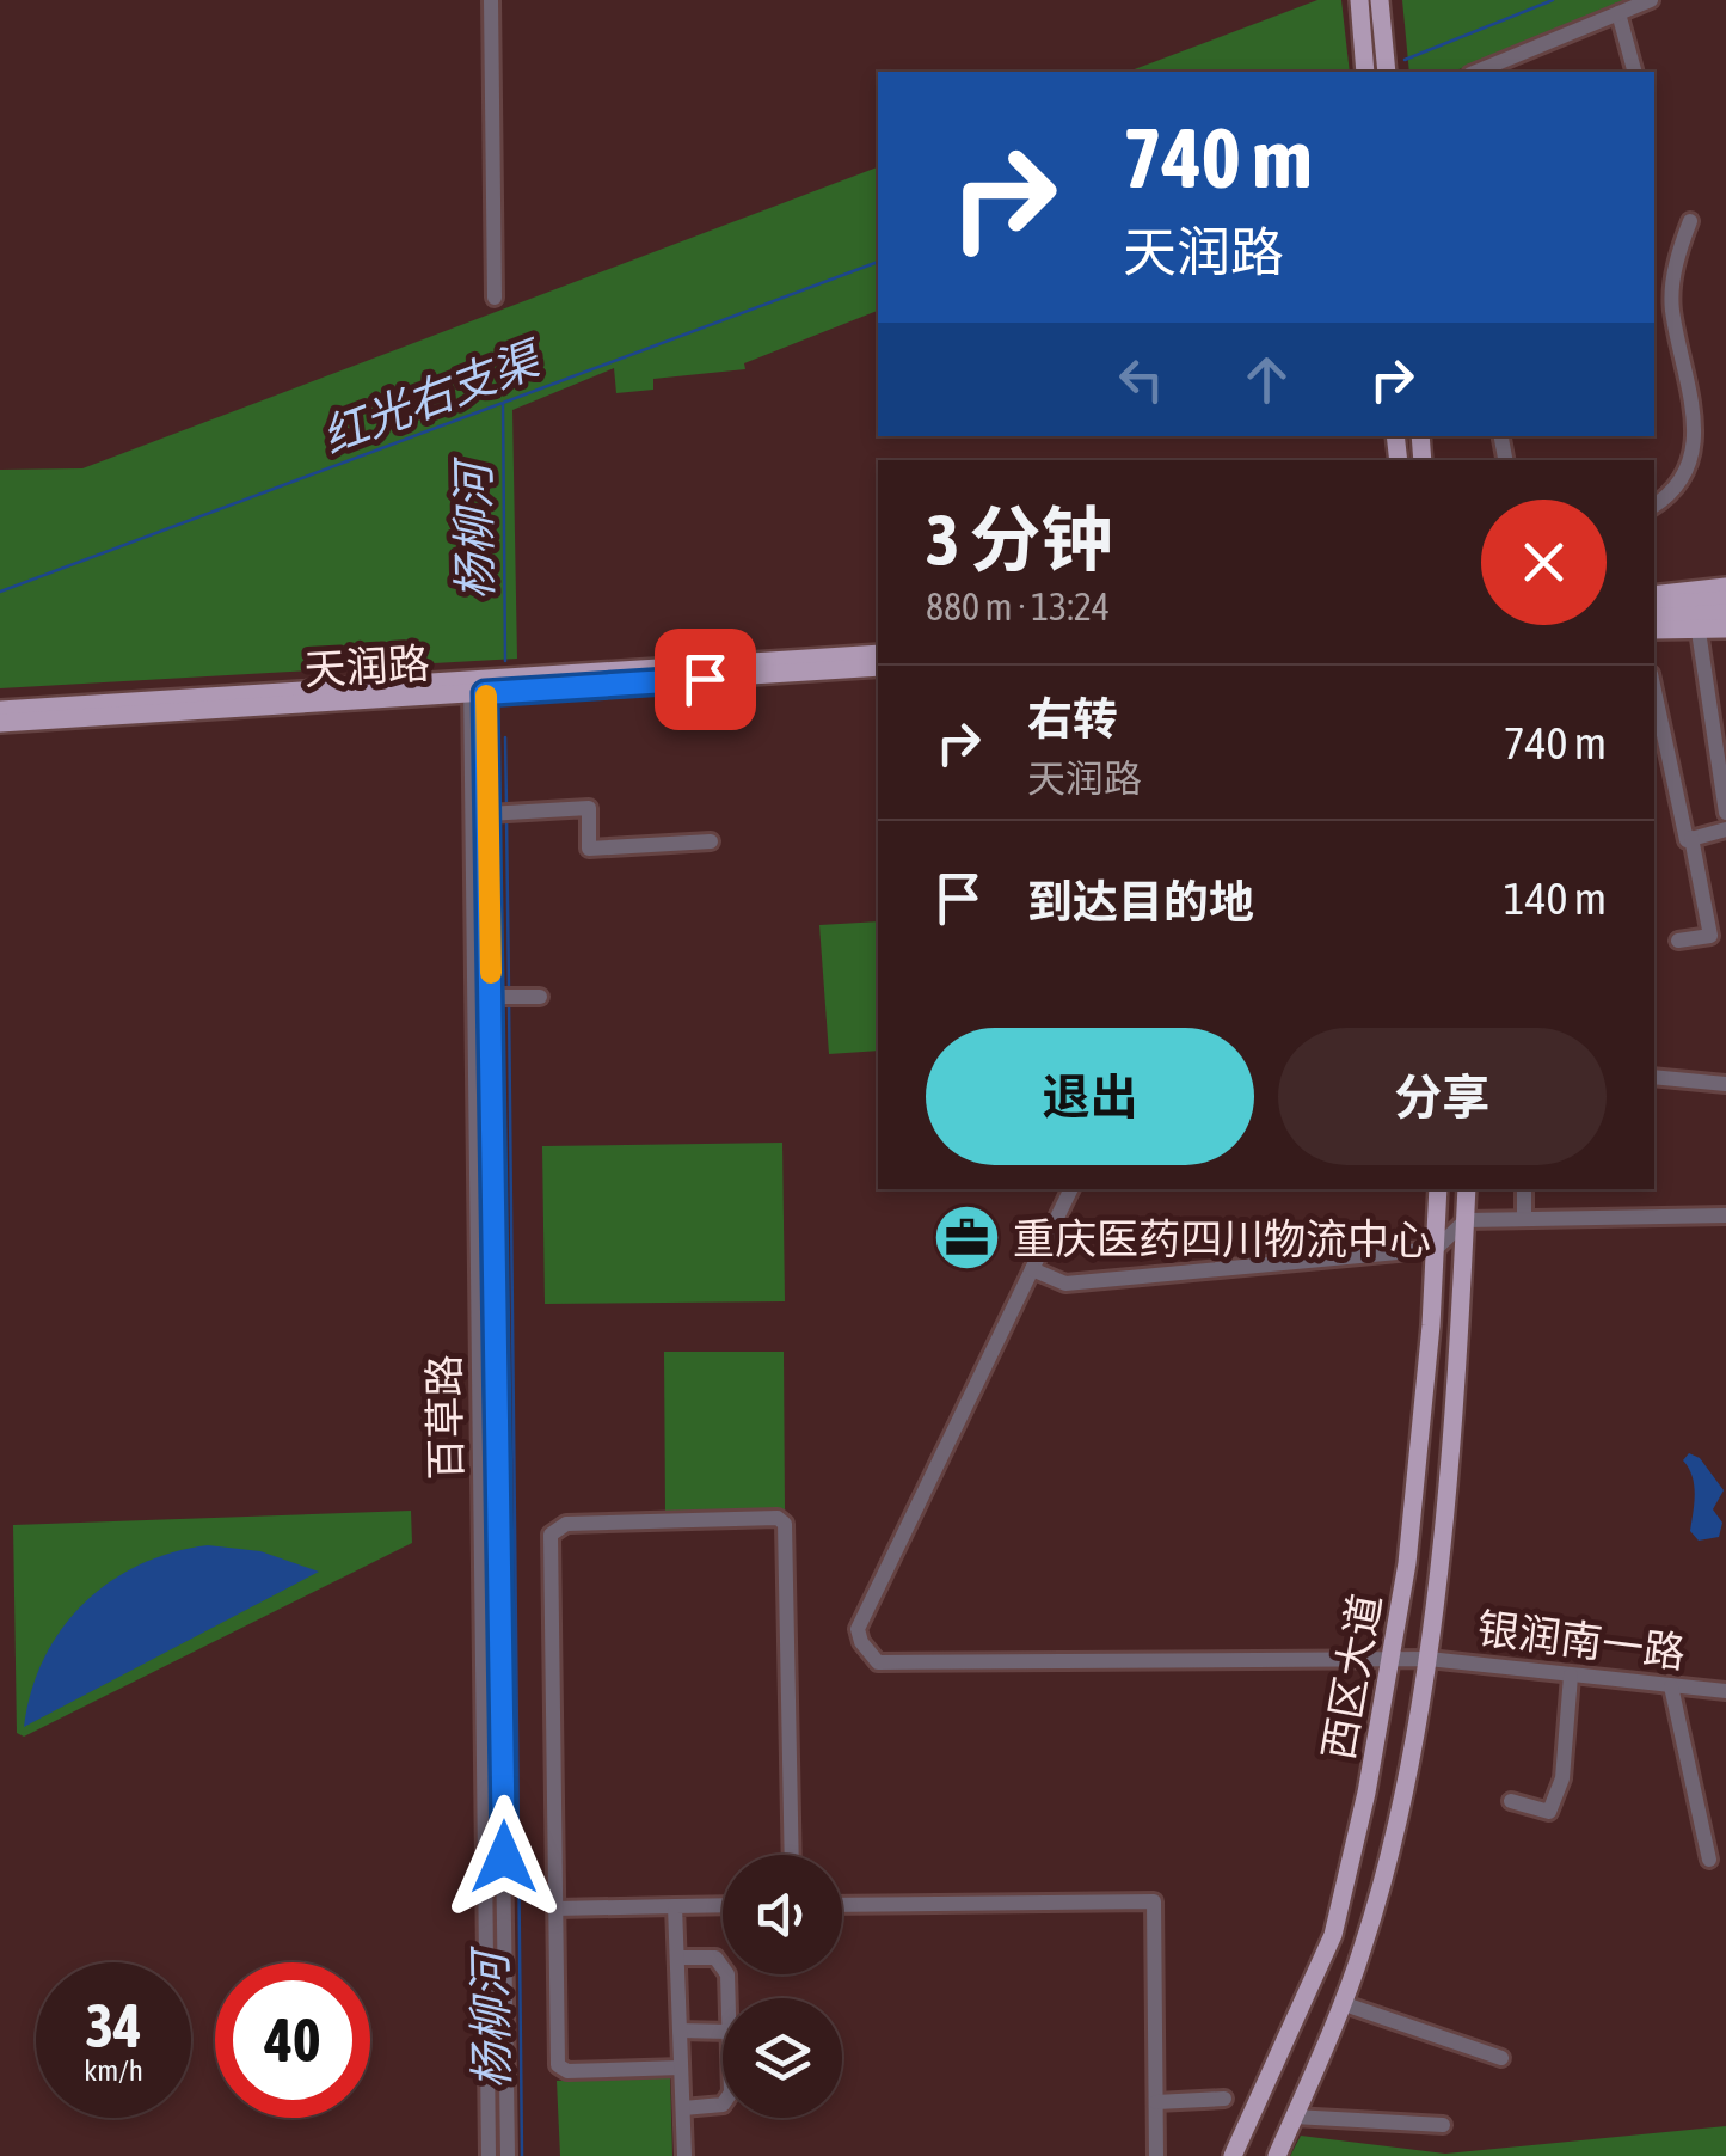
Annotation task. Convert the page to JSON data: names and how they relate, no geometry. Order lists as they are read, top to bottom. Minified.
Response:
{"streets":{"main road":["天润路","西区大道"],"street":["百草路","银润南一路"]},"crossings":[["天润路","百草路"],["银润南一路","西区大道"]],"water":["红光右支渠","杨柳河"],"places":{"office":["重庆医药四川物流中心"]},"page":{"turn":["740 m","天润路"],"heading":["3 分钟","880 m · 13:24"],"list":[{"name":"右转","note":"天润路","value":"740 m"},{"name":"到达目的地","value":"140 m"}],"buttons":["退出","分享"],"speed":"34 km/h","limit":"40"}}
